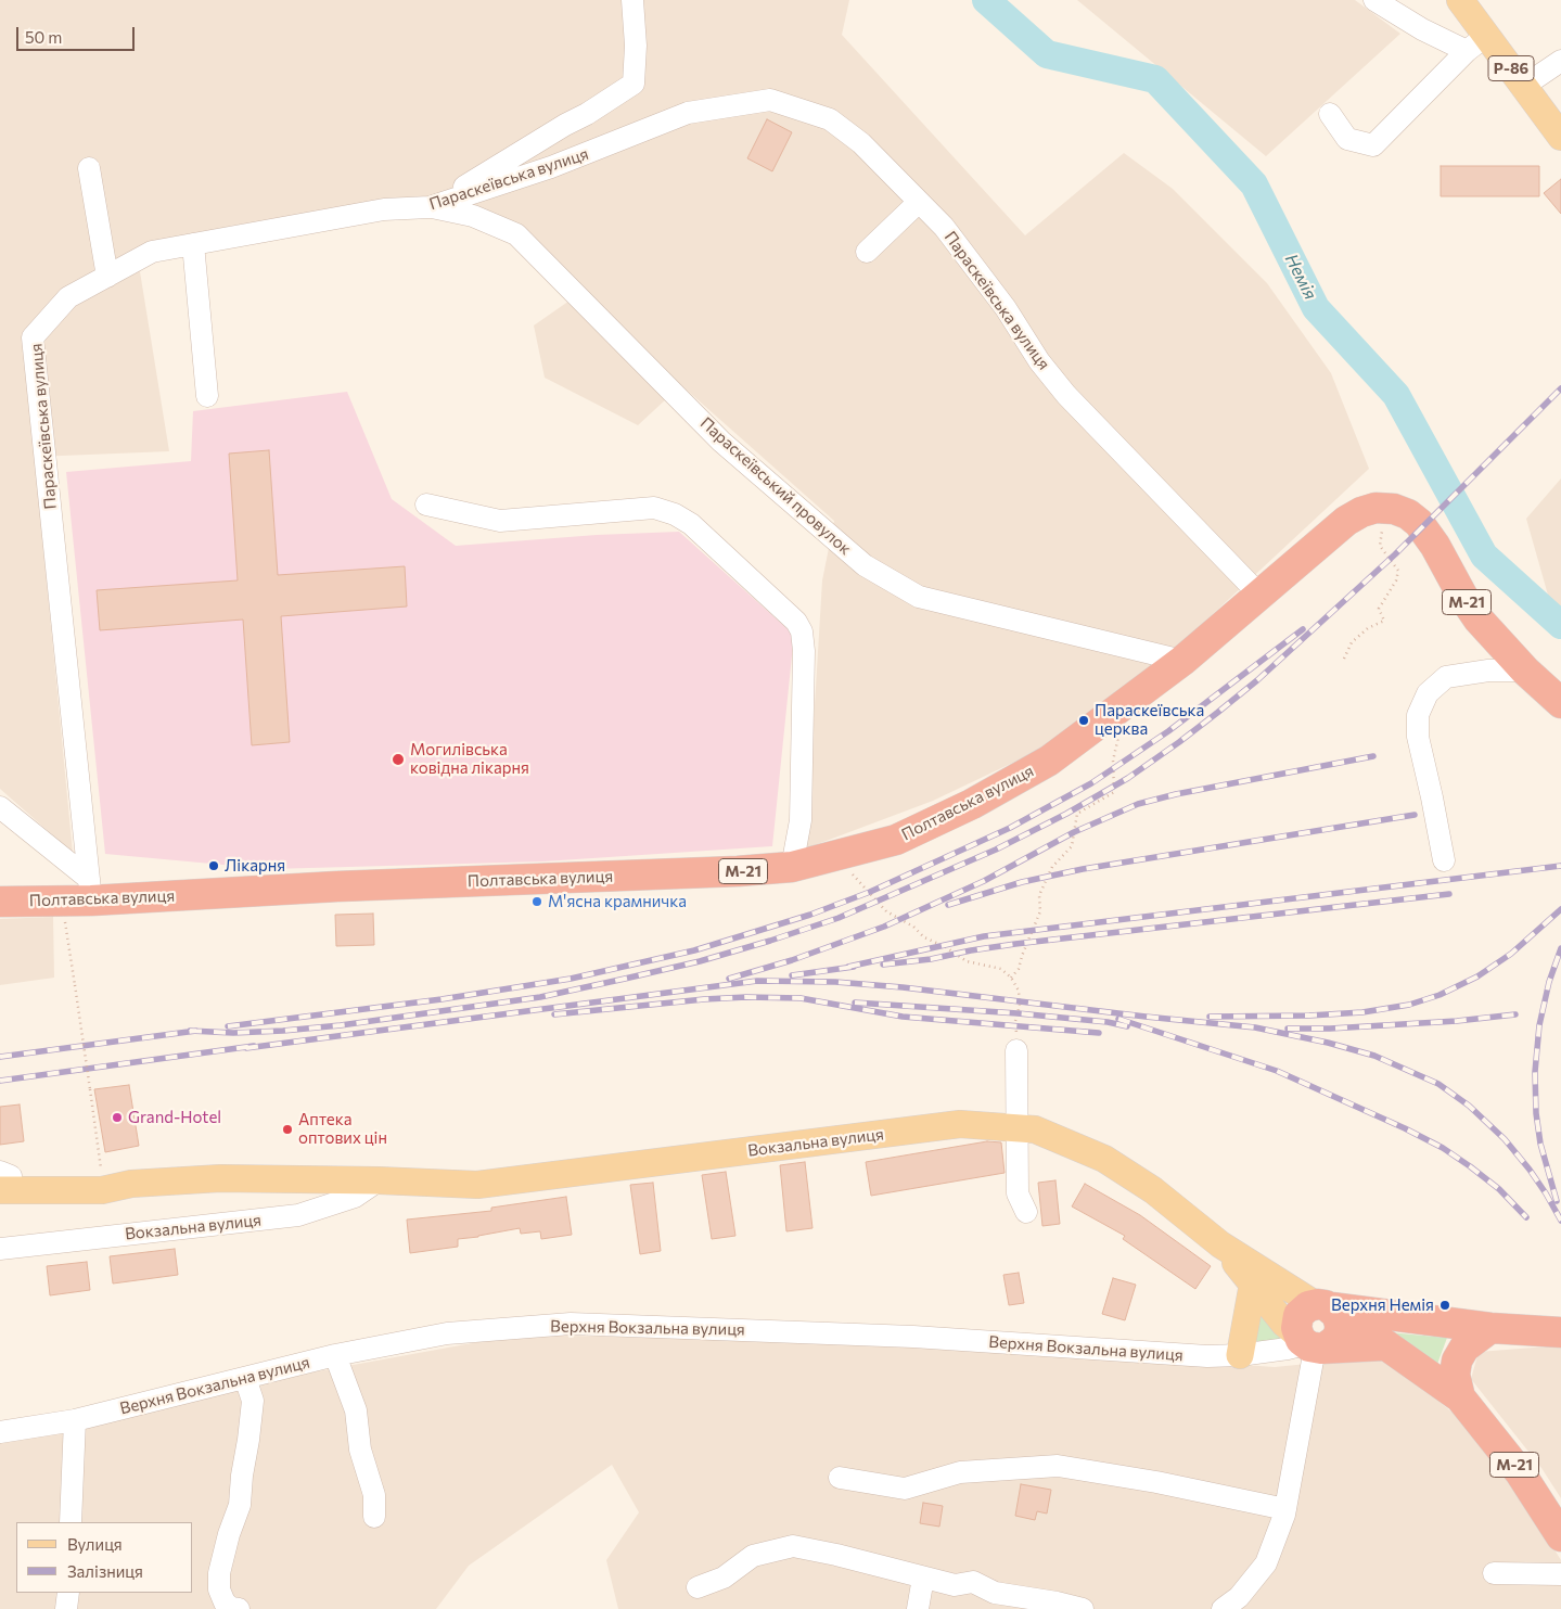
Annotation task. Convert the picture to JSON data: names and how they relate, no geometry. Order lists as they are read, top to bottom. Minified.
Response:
{"streets":{"highway":["М-21","Полтавська вулиця","Вокзальна вулиця"],"main road":["Р-86"],"street":["Параскеївська вулиця","Параскеївський провулок","Верхня Вокзальна вулиця"]},"crossings":[["Параскеївська вулиця","Параскеївський провулок"],["Параскеївська вулиця","Полтавська вулиця"],["Параскеївський провулок","Полтавська вулиця"],["М-21","Вокзальна вулиця"],["М-21","Верхня Вокзальна вулиця"],["Вокзальна вулиця","Верхня Вокзальна вулиця"]],"water":["Немія"],"places":["Параскеївська церква","Могилівська ковідна лікарня","Лікарня","М'ясна крамничка","Grand-Hotel","Аптека оптових цін","Верхня Немія"],"legend":["Вулиця","Залізниця"],"scale_bar":"50 m"}
